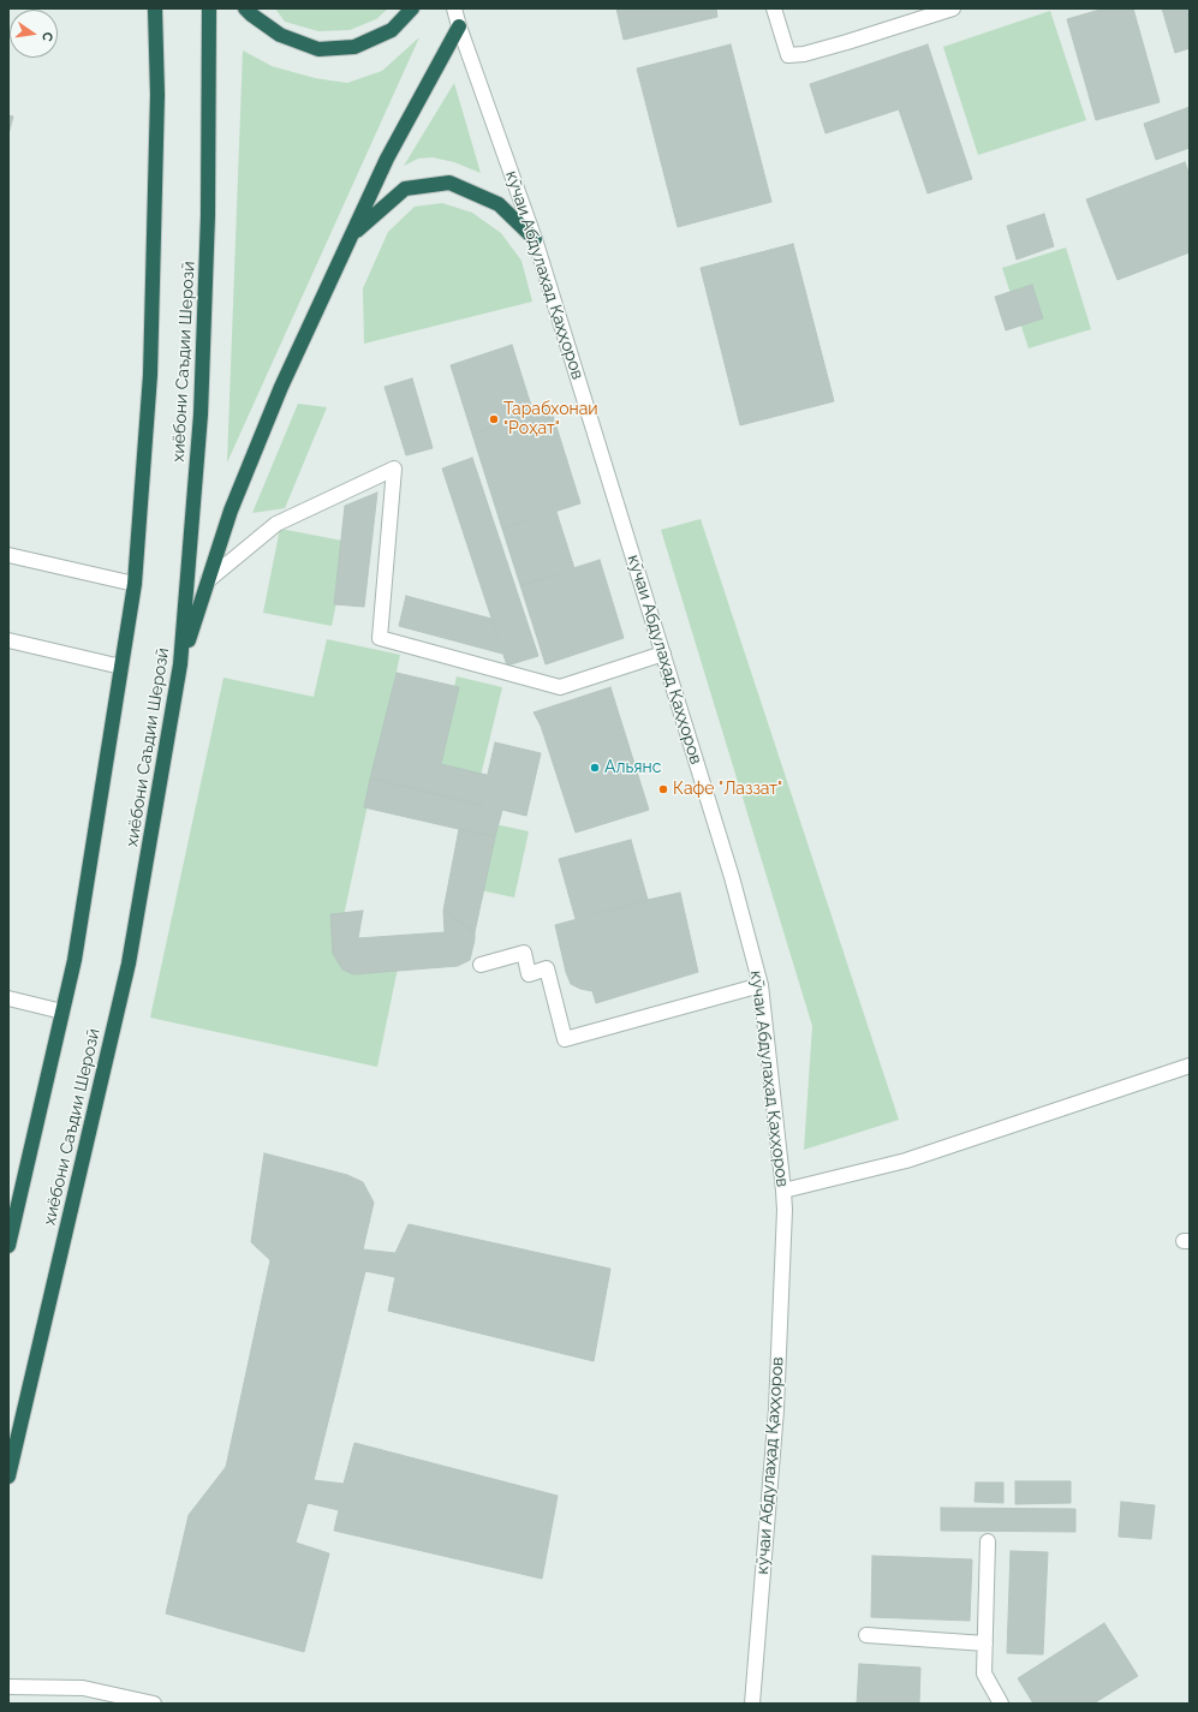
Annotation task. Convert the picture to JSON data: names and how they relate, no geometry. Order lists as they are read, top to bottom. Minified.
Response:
{"streets":{"highway":["хиёбони Саъдии Шерозӣ"],"street":["кӯчаи Абдулаҳад Қаҳҳоров"]},"places":["Тарабхонаи \"Роҳат\"","Альянс","Кафе \"Лаззат\""],"north":"right"}
